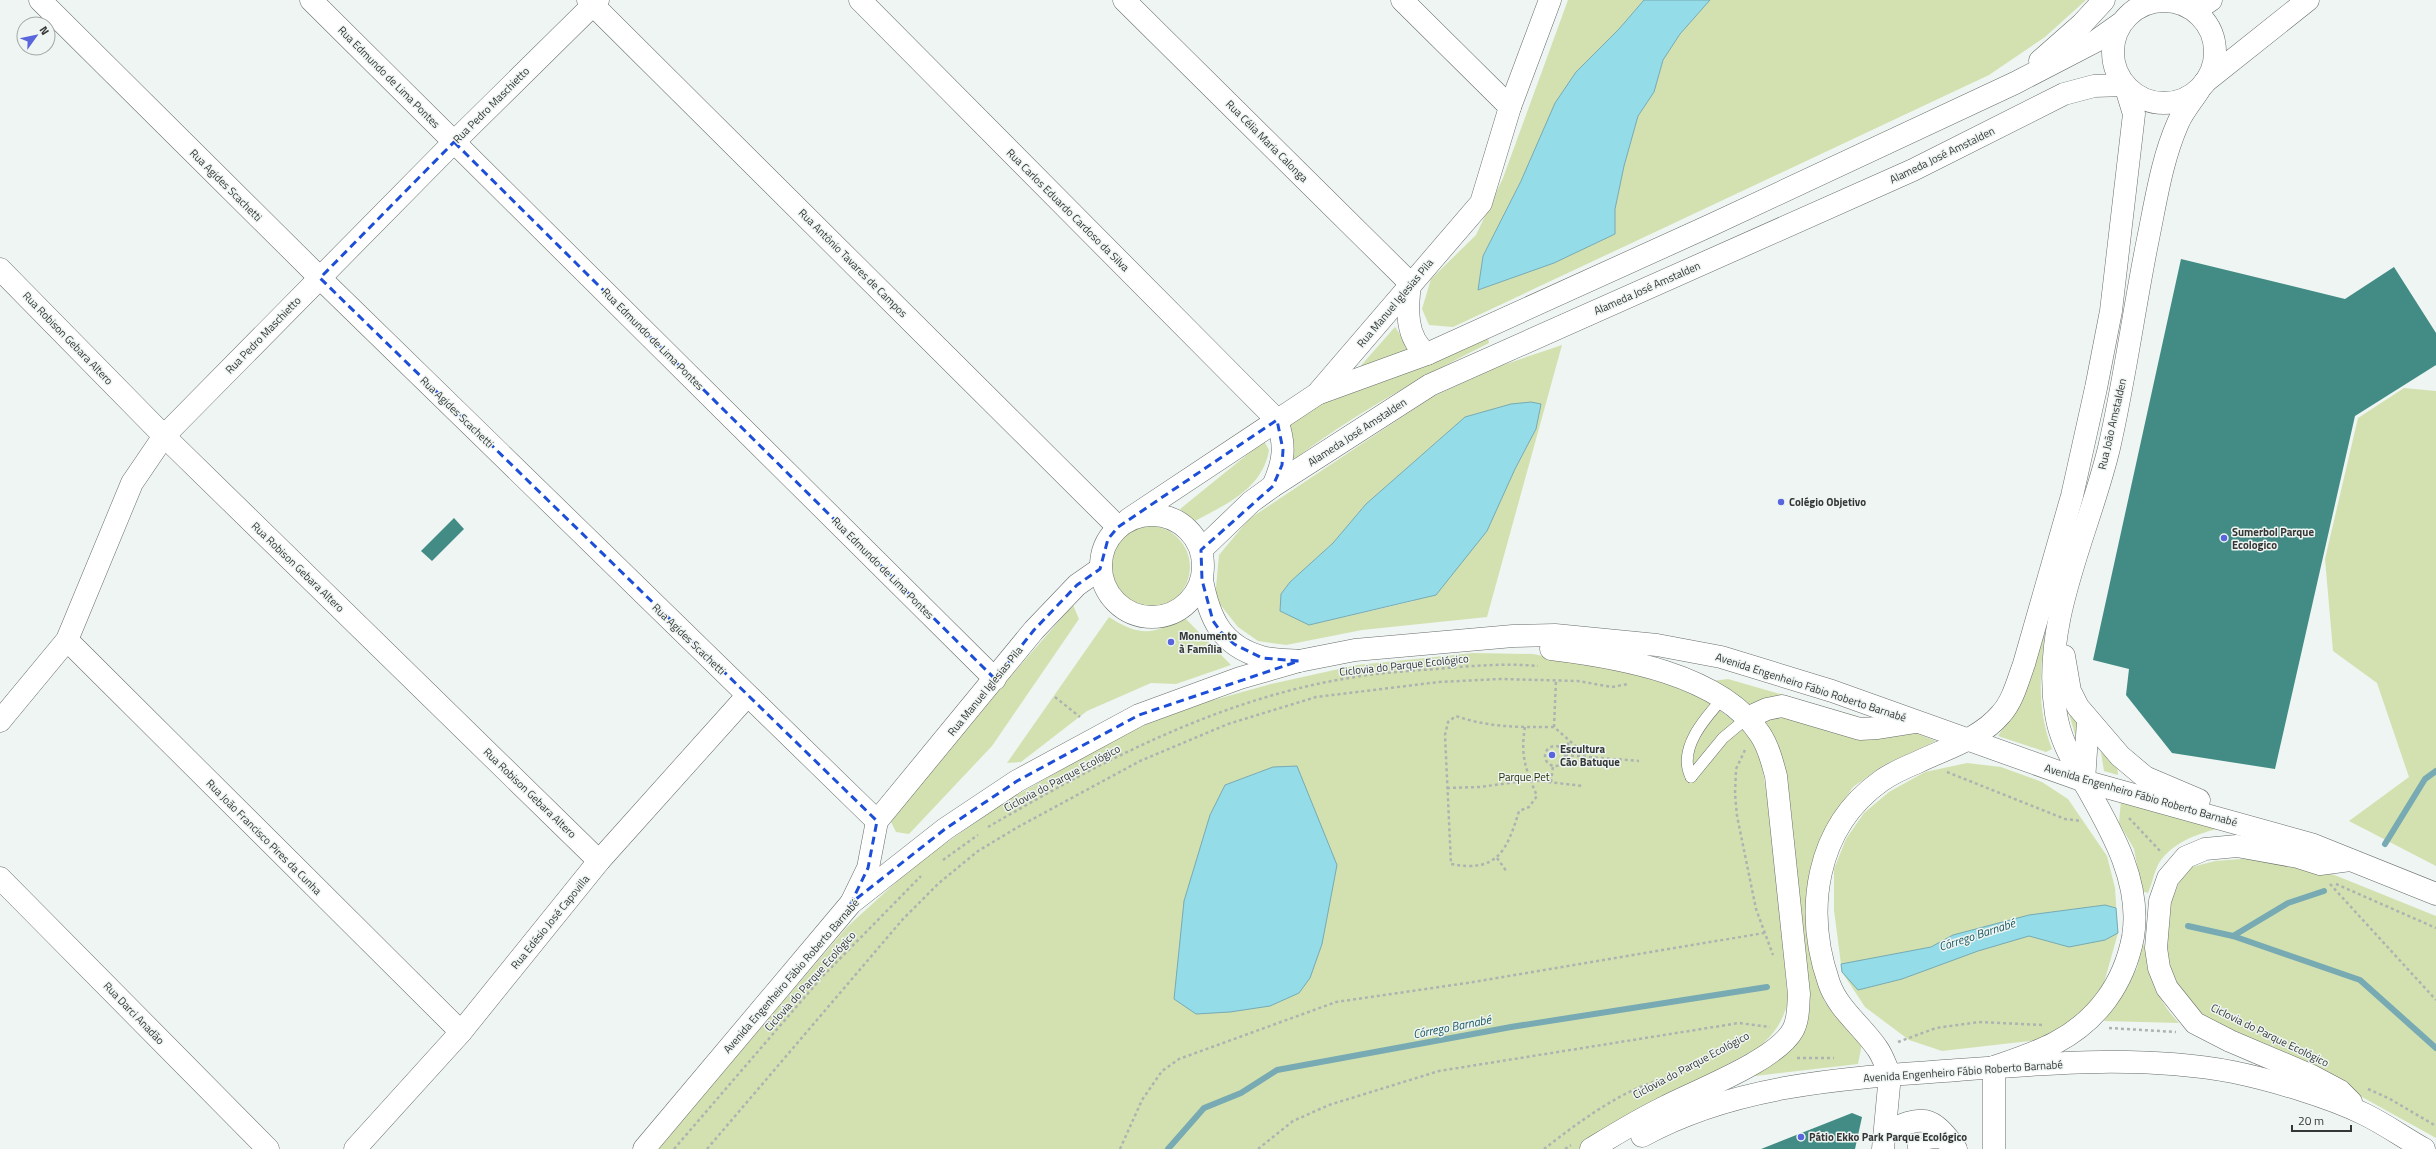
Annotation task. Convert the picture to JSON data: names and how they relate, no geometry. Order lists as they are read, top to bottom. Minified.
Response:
{"streets":{"street":["Rua Edmundo de Lima Pontes","Rua Pedro Maschietto","Rua Célia Maria Calonga","Alameda José Amstalden","Rua Agides Scachetti","Rua Carlos Eduardo Cardoso da Silva","Rua Antônio Tavares de Campos","Rua Manuel Iglesias Pila","Rua Robison Gebara Altero","Rua João Amstalden","Avenida Engenheiro Fábio Roberto Barnabé","Rua João Francisco Pires da Cunha","Rua Edésio José Capovilla","Rua Darci Anadão"],"path":["Ciclovia do Parque Ecológico"]},"crossings":[["Rua Edmundo de Lima Pontes","Rua Pedro Maschietto"],["Rua Edmundo de Lima Pontes","Rua Manuel Iglesias Pila"],["Rua Pedro Maschietto","Rua Agides Scachetti"],["Rua Pedro Maschietto","Rua Antônio Tavares de Campos"],["Rua Pedro Maschietto","Rua Robison Gebara Altero"],["Rua Pedro Maschietto","Rua João Francisco Pires da Cunha"],["Rua Célia Maria Calonga","Rua Manuel Iglesias Pila"],["Alameda José Amstalden","Rua Antônio Tavares de Campos"],["Alameda José Amstalden","Rua Manuel Iglesias Pila"],["Alameda José Amstalden","Rua João Amstalden"],["Rua Agides Scachetti","Rua Manuel Iglesias Pila"],["Rua Agides Scachetti","Rua Edésio José Capovilla"],["Rua Carlos Eduardo Cardoso da Silva","Rua Manuel Iglesias Pila"],["Rua Antônio Tavares de Campos","Rua Manuel Iglesias Pila"],["Rua Robison Gebara Altero","Rua Edésio José Capovilla"],["Rua João Amstalden","Avenida Engenheiro Fábio Roberto Barnabé"],["Rua João Francisco Pires da Cunha","Rua Edésio José Capovilla"]],"water":["Córrego Barnabé"],"parks":["Parque Pet"],"places":["Colégio Objetivo","Sumerbol Parque Ecologico","Monumento à Família","Escultura Cão Batuque","Pátio Ekko Park Parque Ecológico"],"scale_bar":"20 m","north":"top right"}
